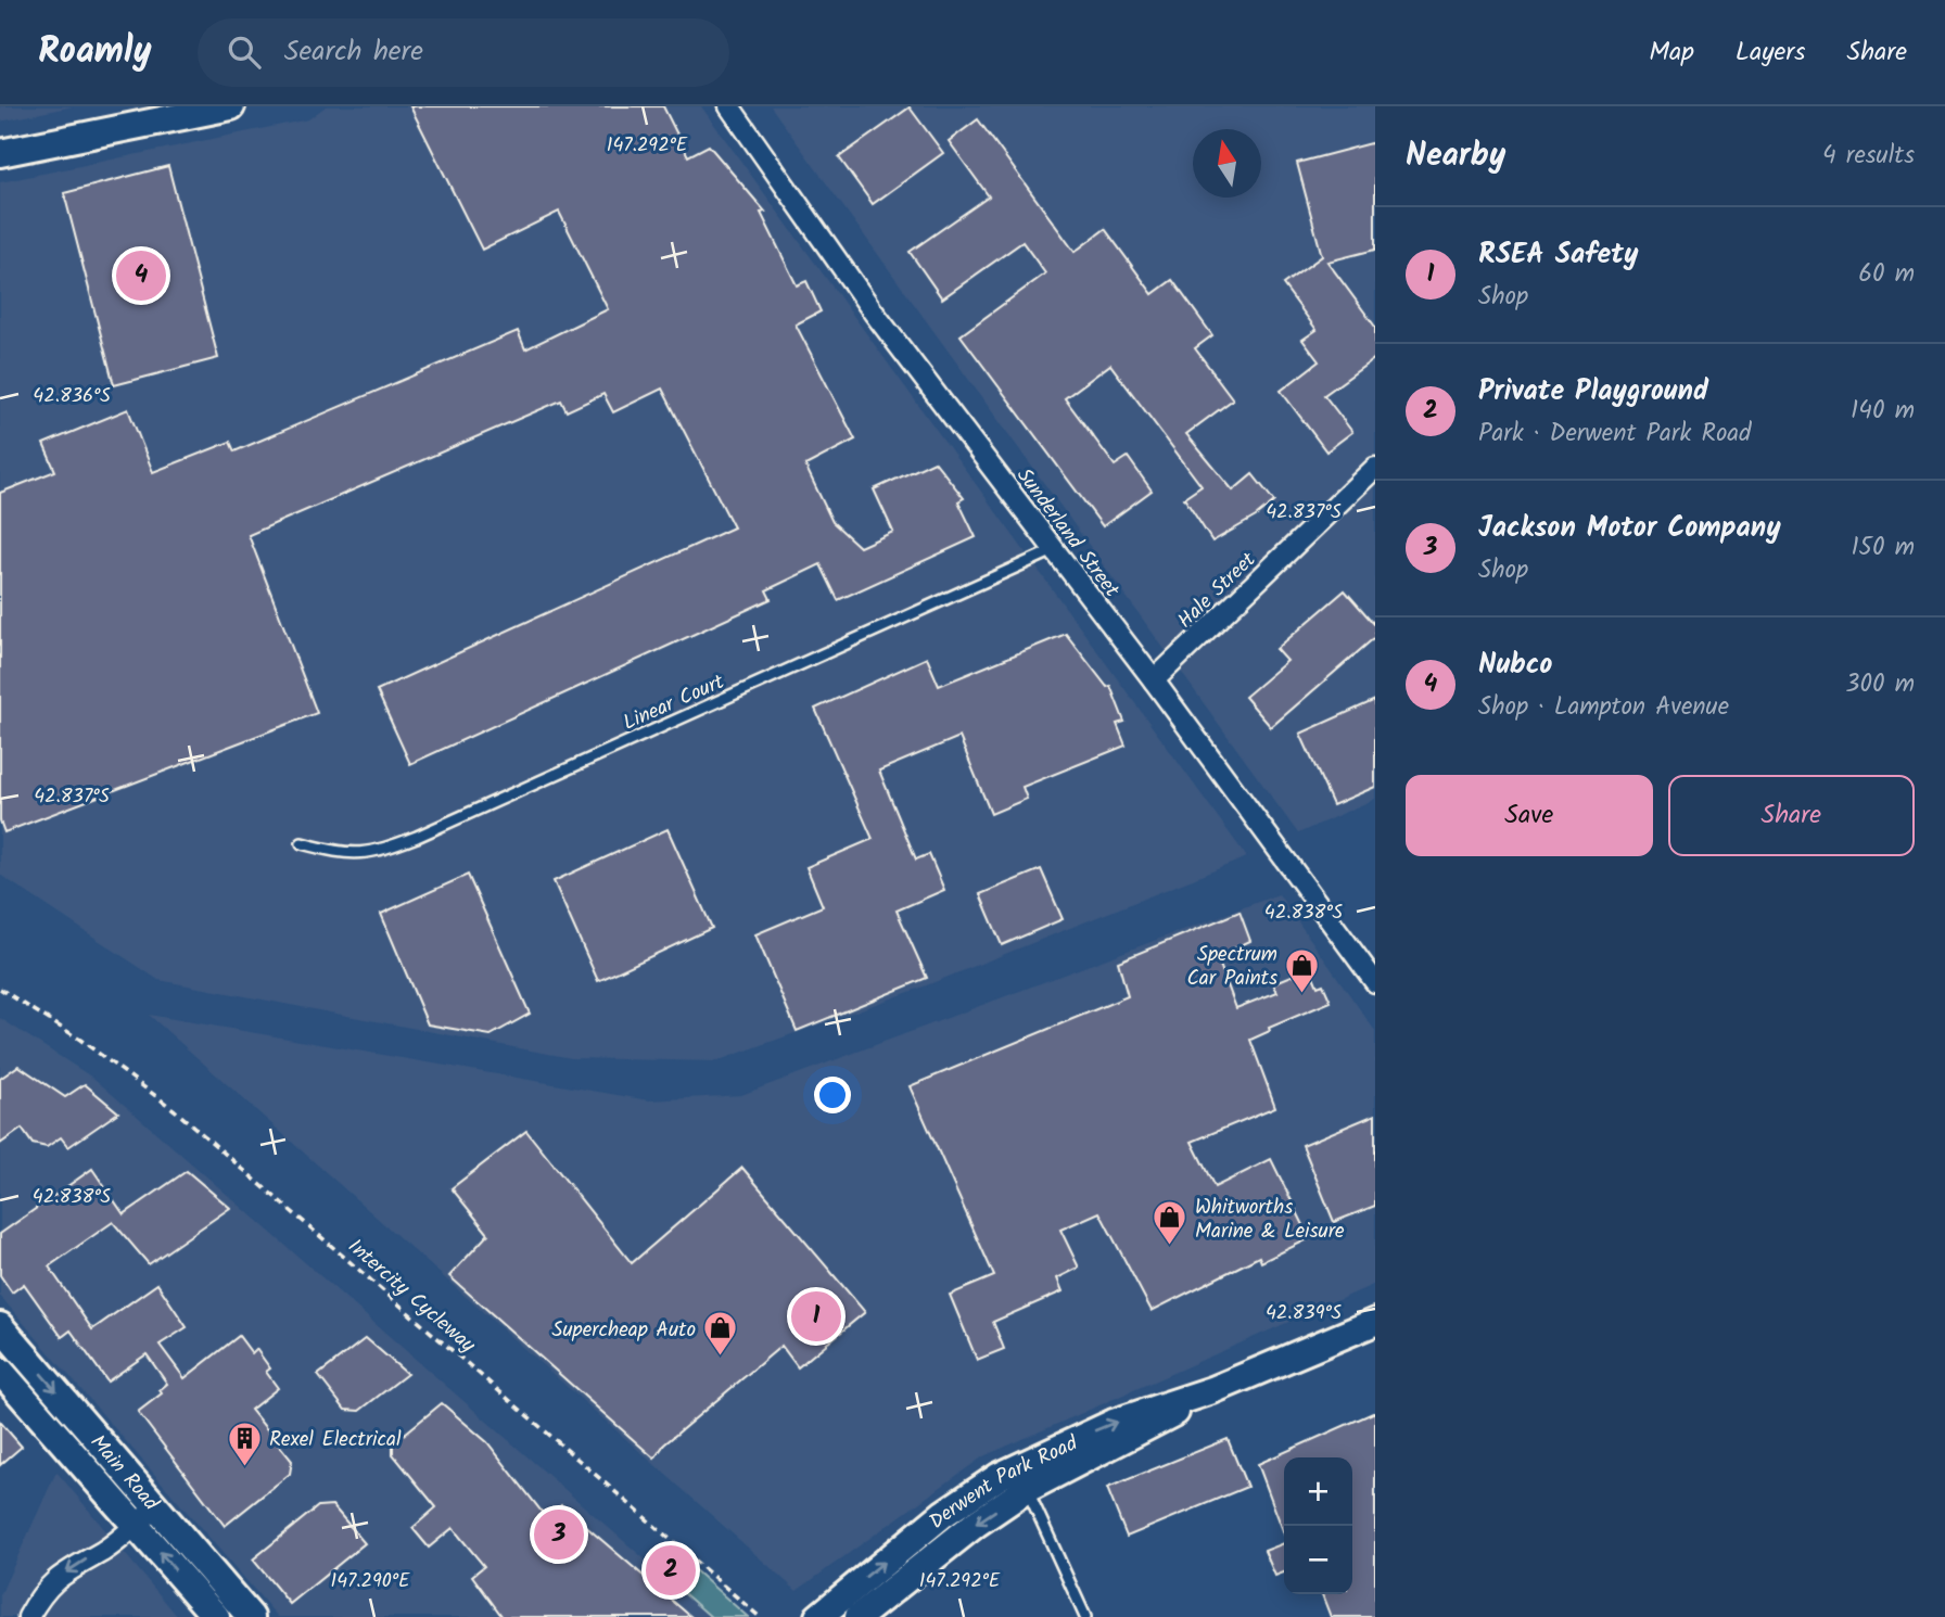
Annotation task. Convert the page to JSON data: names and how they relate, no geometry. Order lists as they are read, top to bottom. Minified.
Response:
{"streets":{"street":["Sunderland Street","Hale Street","Main Road","Derwent Park Road"],"lane":["Linear Court"],"path":["Intercity Cycleway"]},"crossings":[["Sunderland Street","Hale Street"],["Sunderland Street","Linear Court"]],"places":{"shop":["Spectrum Car Paints","Whitworths Marine & Leisure","Supercheap Auto"],"building":["Rexel Electrical"]},"north":"top","page":{"header":"Roamly","search":"Search here","nav":["Map","Layers","Share"],"heading":["Nearby","4 results"],"list":[{"mark":"1","name":"RSEA Safety","note":"Shop","value":"60 m"},{"mark":"2","name":"Private Playground","note":"Park · Derwent Park Road","value":"140 m"},{"mark":"3","name":"Jackson Motor Company","note":"Shop","value":"150 m"},{"mark":"4","name":"Nubco","note":"Shop · Lampton Avenue","value":"300 m"}],"pins":["4","1","3","2"],"buttons":["Save","Share"],"map_buttons":["+","−"]},"coordinates":["147.292°E","42.836°S","42.837°S","42.838°S","42.839°S","147.290°E"]}
